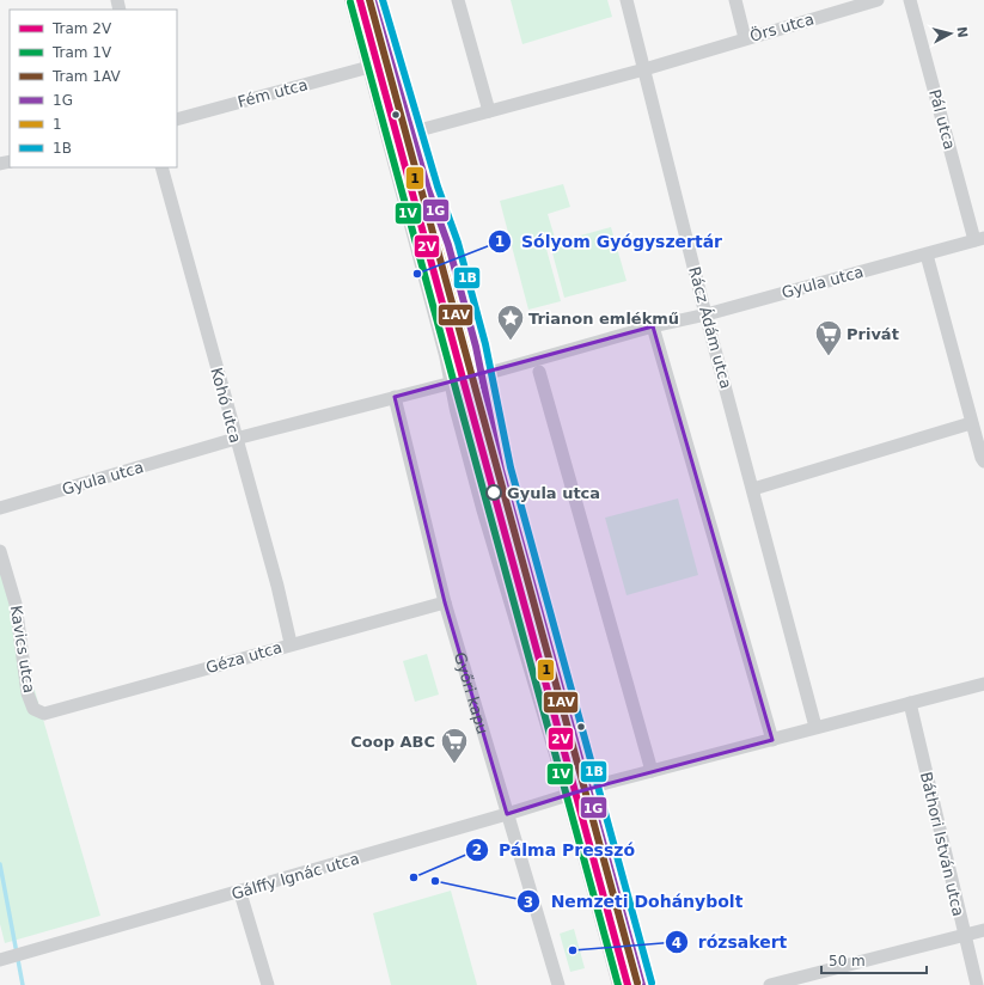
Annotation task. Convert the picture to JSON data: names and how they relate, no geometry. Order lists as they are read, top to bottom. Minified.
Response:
{"streets":{"street":["Örs utca","Fém utca","Pál utca","Gyula utca","Rácz Ádám utca","Kohó utca","Kavics utca","Géza utca","Győri kapu","Báthori István utca","Gálffy Ignác utca"]},"crossings":[["Örs utca","Rácz Ádám utca"],["Pál utca","Gyula utca"],["Gyula utca","Rácz Ádám utca"],["Gyula utca","Kohó utca"],["Gyula utca","Győri kapu"],["Rácz Ádám utca","Gálffy Ignác utca"],["Kohó utca","Géza utca"],["Kavics utca","Géza utca"],["Géza utca","Győri kapu"],["Győri kapu","Gálffy Ignác utca"],["Báthori István utca","Gálffy Ignác utca"]],"places":{"other":["Sólyom Gyógyszertár","Gyula utca","Pálma Presszó","Nemzeti Dohánybolt","rózsakert"],"place":["Trianon emlékmű"],"supermarket":["Privát","Coop ABC"]},"lines":["tram line 2V","tram line 1AV","transit line 1G","transit line 1B","tram line 1V","transit line 1"],"legend":["Tram 2V","Tram 1V","Tram 1AV","1G","1","1B"],"scale_bar":"50 m","north":"right"}
